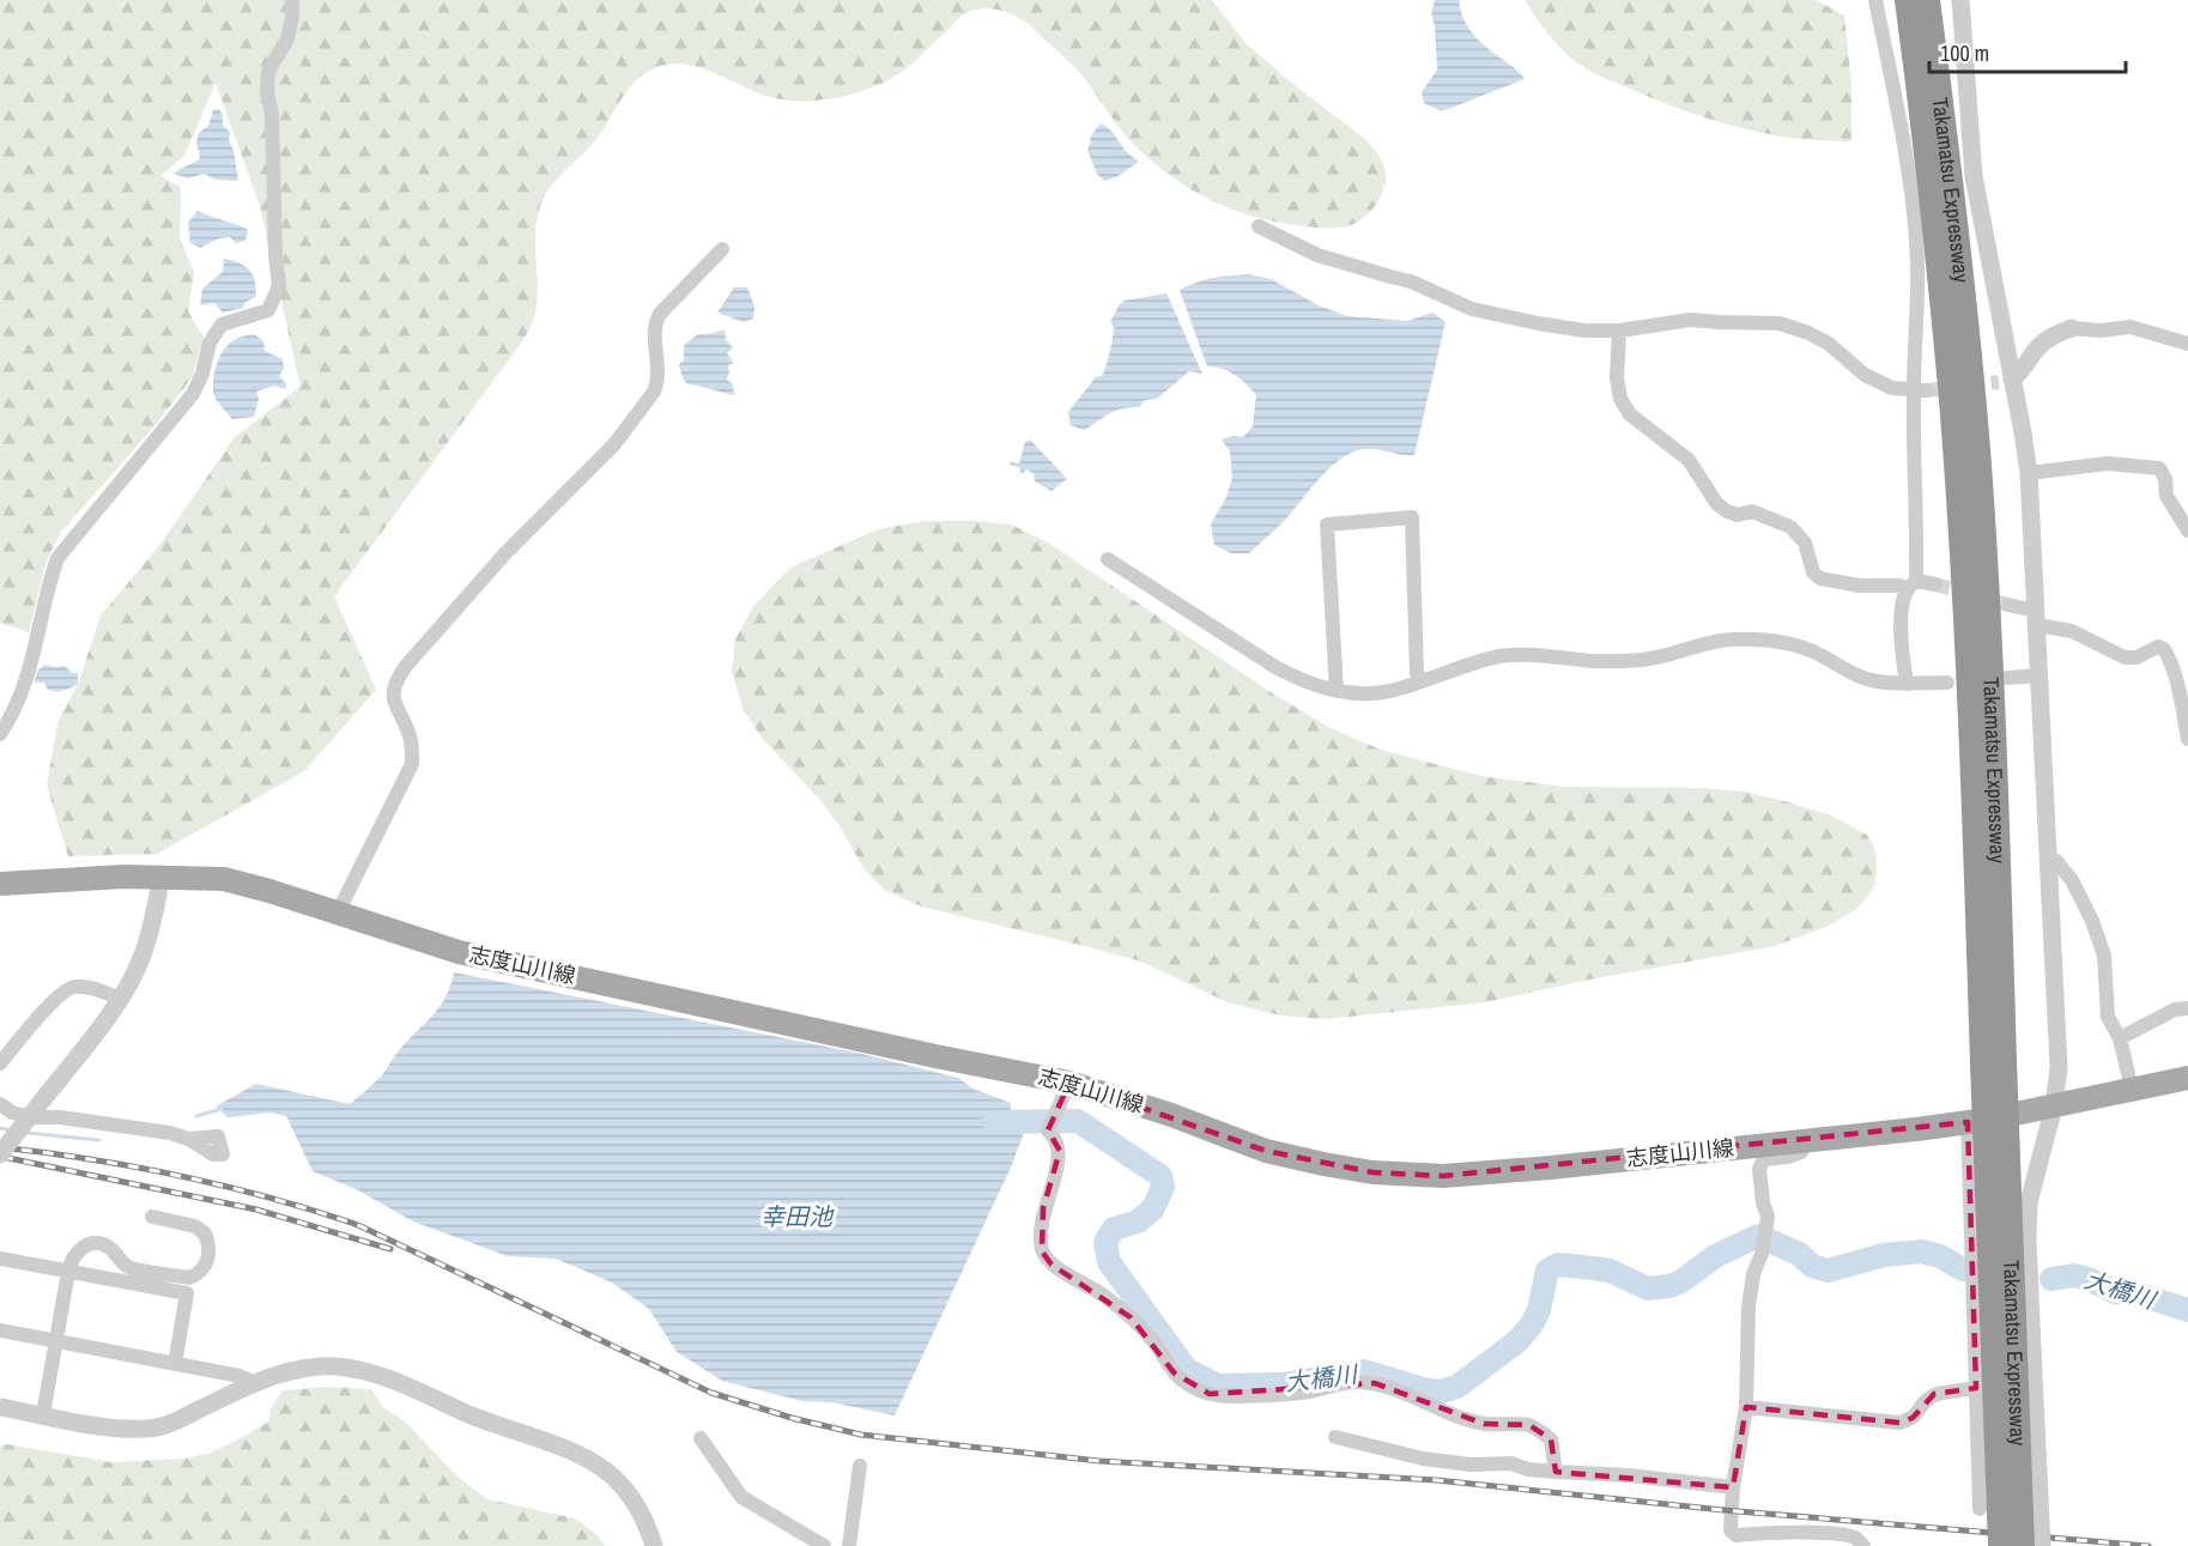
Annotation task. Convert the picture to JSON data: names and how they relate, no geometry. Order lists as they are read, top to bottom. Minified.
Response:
{"streets":{"highway":["Takamatsu Expressway"],"main road":["志度山川線"]},"water":["幸田池","大橋川"],"scale_bar":"100 m"}
